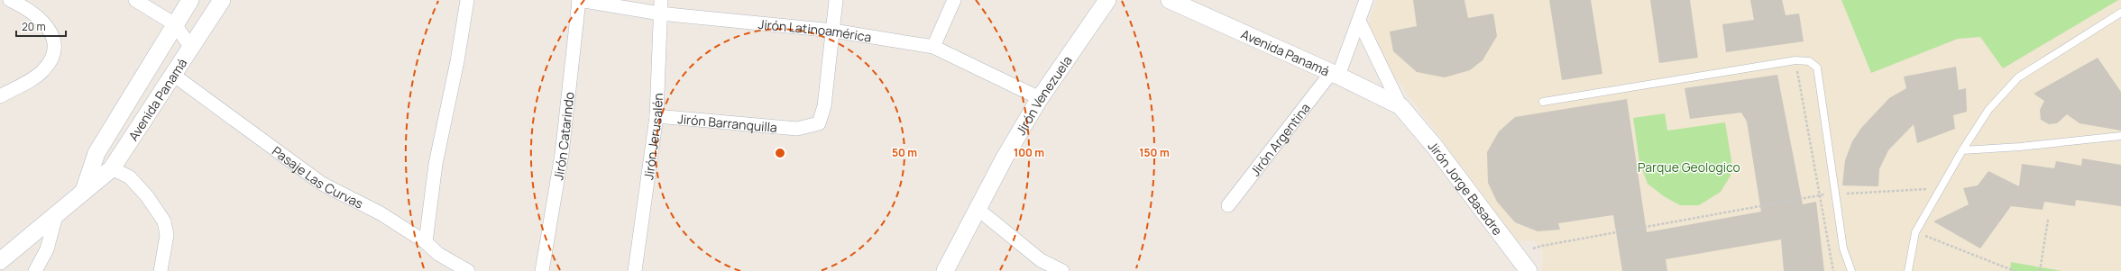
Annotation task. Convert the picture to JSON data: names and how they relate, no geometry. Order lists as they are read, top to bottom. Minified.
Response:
{"streets":{"street":["Jirón Latinoamérica","Avenida Panamá","Jirón Venezuela","Jirón Barranquilla","Jirón Catarindo","Jirón Jerusalén","Jirón Argentina","Pasaje Las Curvas","Jirón Jorge Basadre"]},"crossings":[["Jirón Latinoamérica","Jirón Venezuela"],["Jirón Latinoamérica","Jirón Barranquilla"],["Jirón Latinoamérica","Jirón Catarindo"],["Jirón Latinoamérica","Jirón Jerusalén"],["Avenida Panamá","Jirón Argentina"],["Avenida Panamá","Pasaje Las Curvas"],["Avenida Panamá","Jirón Jorge Basadre"],["Jirón Barranquilla","Jirón Jerusalén"]],"parks":["Parque Geologico"],"scale_bar":"20 m","rings":["50 m","100 m","150 m"]}
